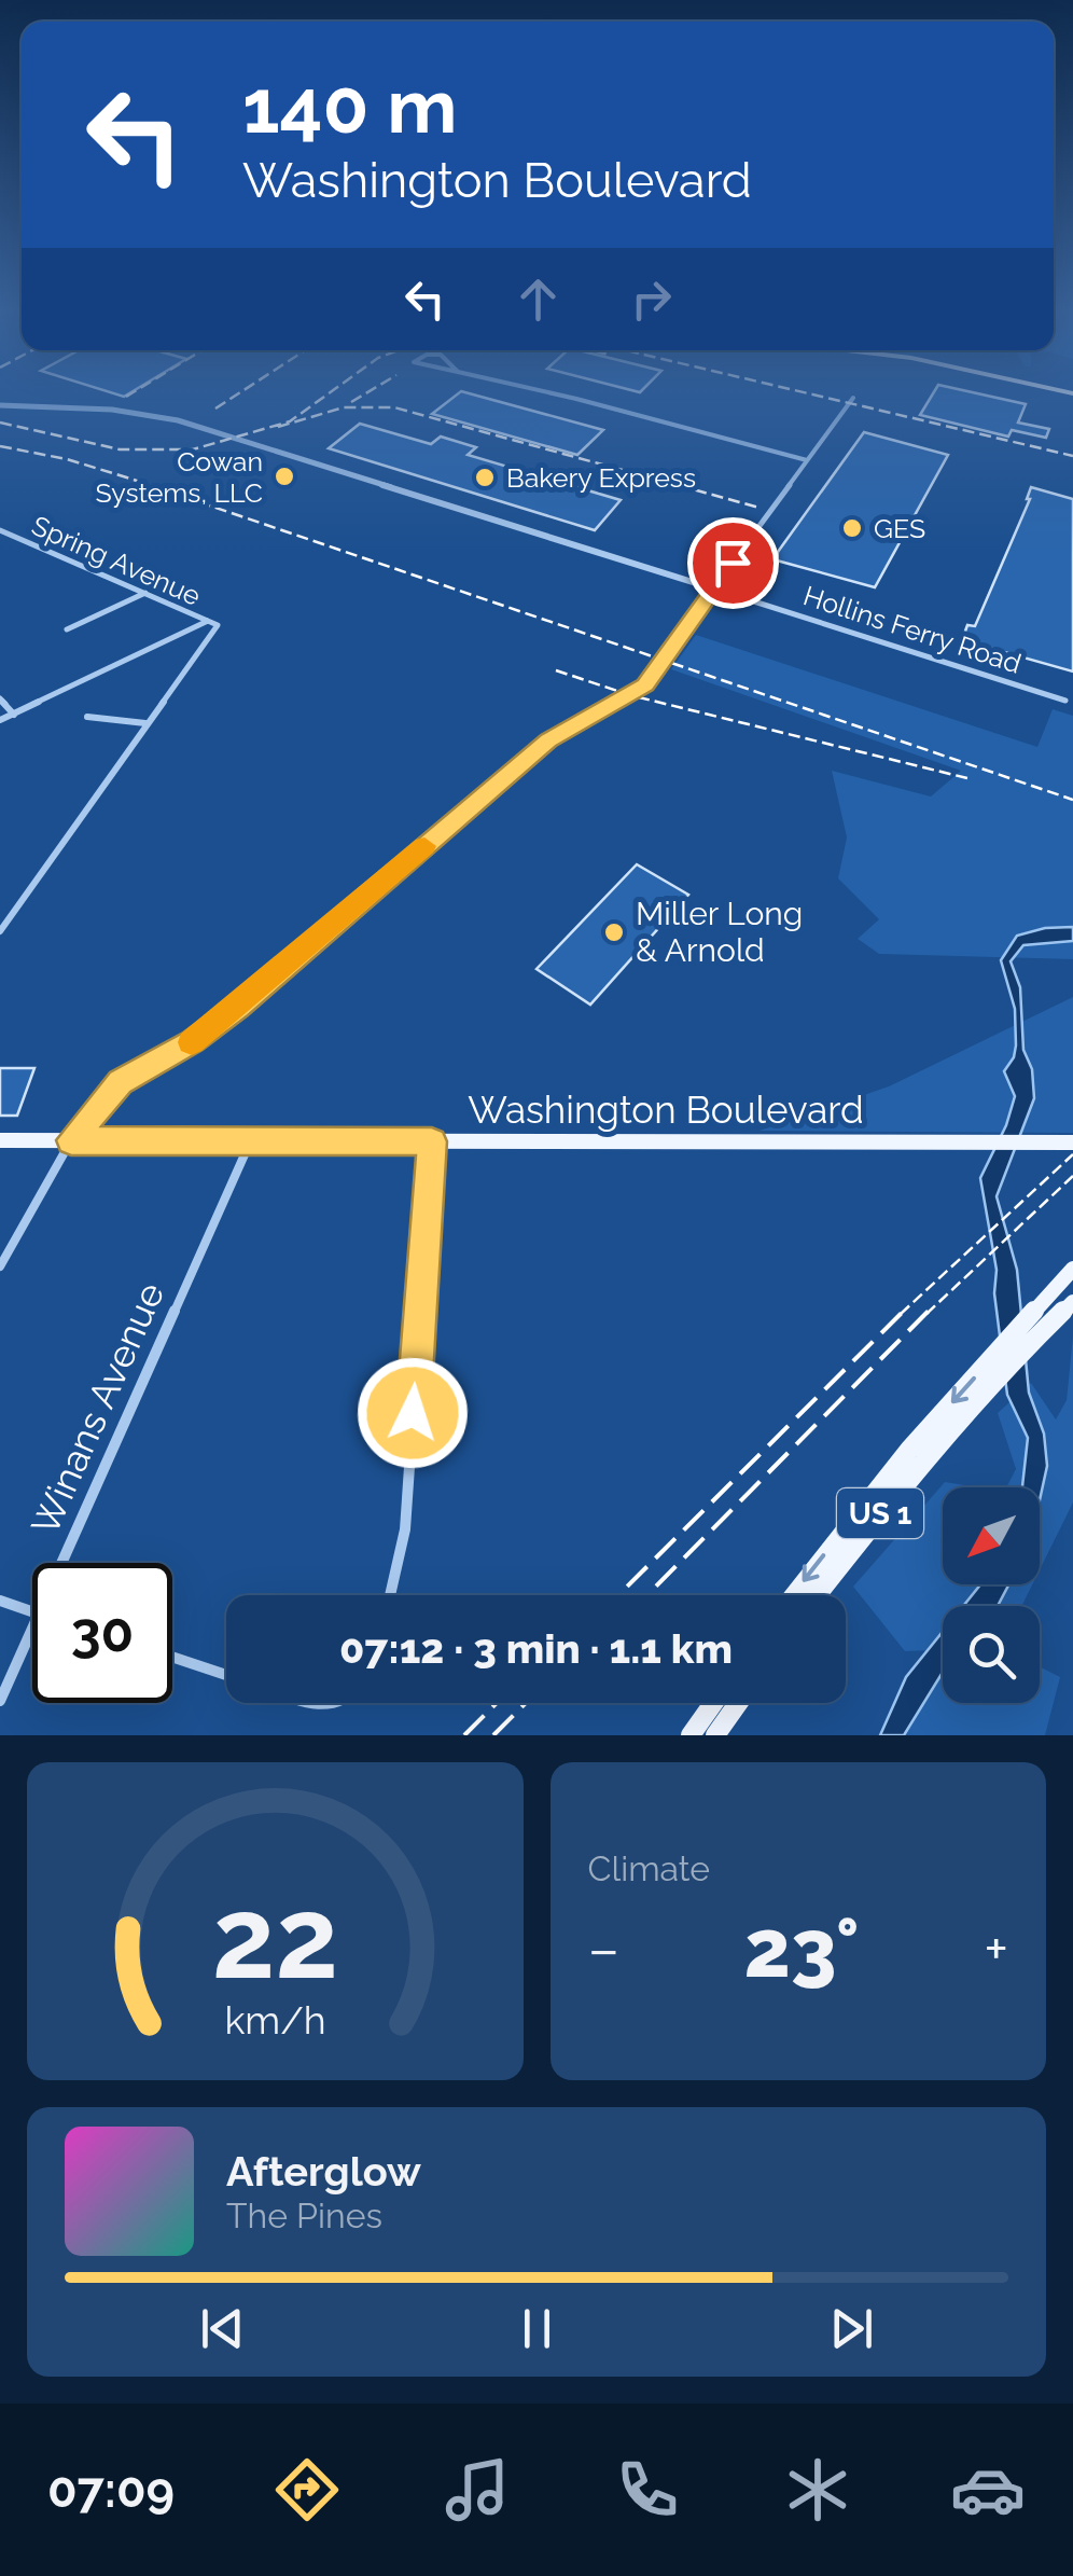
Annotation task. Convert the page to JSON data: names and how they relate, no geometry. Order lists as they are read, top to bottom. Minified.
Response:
{"streets":{"main road":["Washington Boulevard","US 1"],"street":["Spring Avenue","Hollins Ferry Road","Winans Avenue"]},"crossings":[["Washington Boulevard","Winans Avenue"]],"places":["Cowan Systems, LLC","Bakery Express","GES","Miller Long & Arnold"],"north":"bottom left","page":{"turn":["140 m","Washington Boulevard"],"limit":"30","trip":"07:12 · 3 min · 1.1 km","tile":"Climate","heat":["−","23°","+"],"song":["Afterglow","The Pines"],"tabs":"07:09","gauge":["22","km/h"]}}
